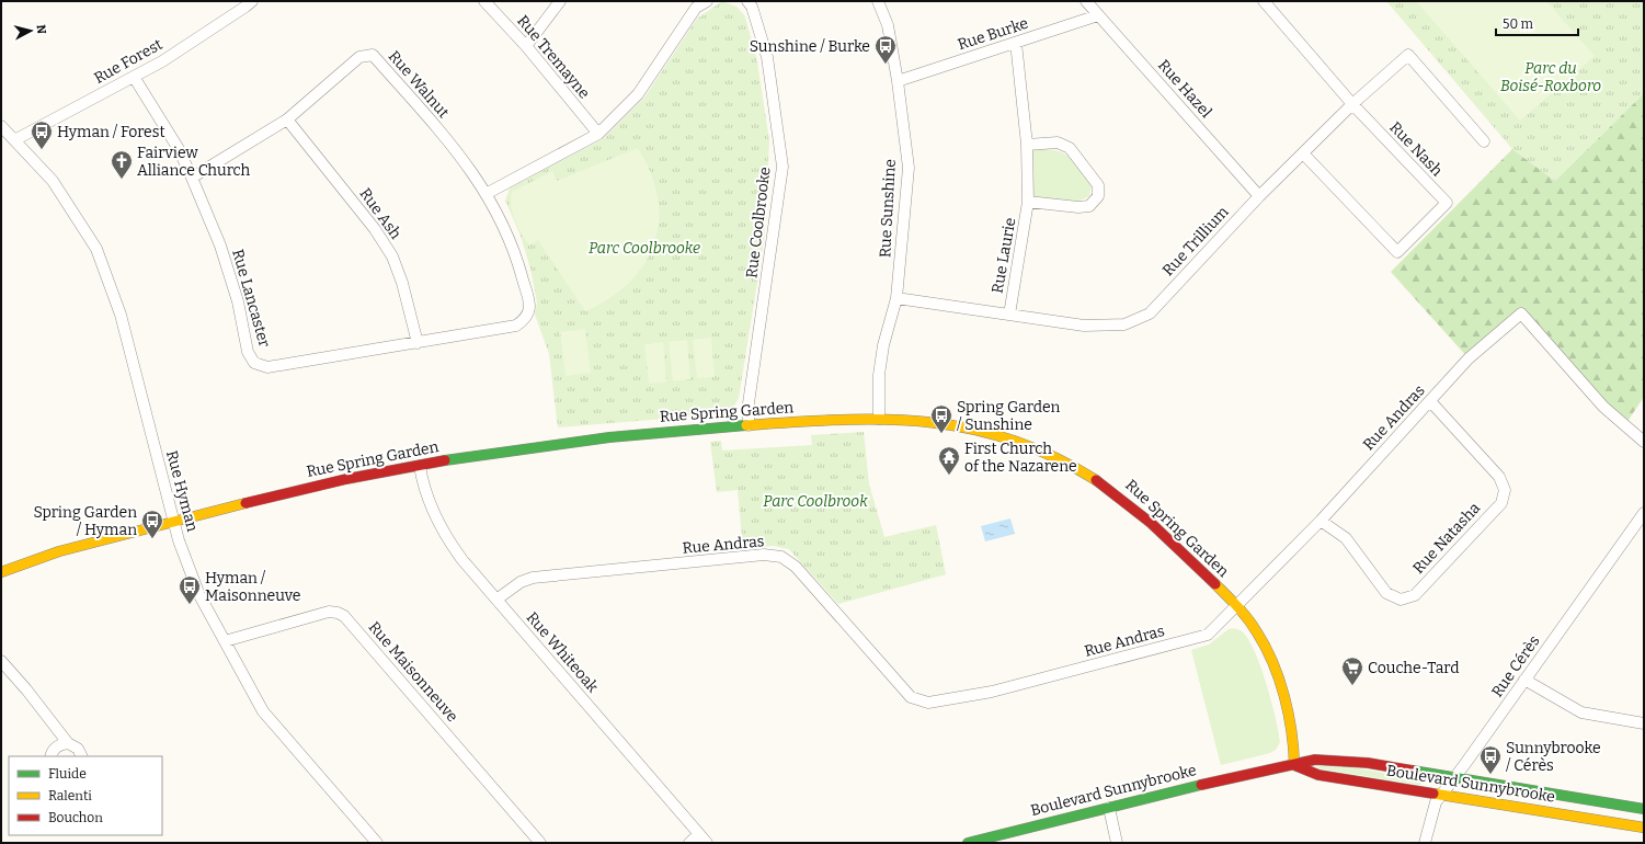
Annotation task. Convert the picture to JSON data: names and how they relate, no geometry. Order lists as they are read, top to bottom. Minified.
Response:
{"streets":{"street":["Rue Burke","Rue Tremayne","Rue Forest","Rue Walnut","Rue Hazel","Rue Nash","Rue Sunshine","Rue Ash","Rue Coolbrooke","Rue Trillium","Rue Laurie","Rue Lancaster","Rue Spring Garden","Rue Andras","Rue Hyman","Rue Natasha","Rue Whiteoak","Rue Cérès","Rue Maisonneuve","Boulevard Sunnybrooke"]},"crossings":[["Rue Burke","Rue Hazel"],["Rue Burke","Rue Sunshine"],["Rue Burke","Rue Laurie"],["Rue Forest","Rue Lancaster"],["Rue Forest","Rue Hyman"],["Rue Walnut","Rue Ash"],["Rue Walnut","Rue Lancaster"],["Rue Hazel","Rue Trillium"],["Rue Nash","Rue Trillium"],["Rue Sunshine","Rue Trillium"],["Rue Sunshine","Rue Spring Garden"],["Rue Ash","Rue Lancaster"],["Rue Coolbrooke","Rue Spring Garden"],["Rue Trillium","Rue Laurie"],["Rue Spring Garden","Rue Andras"],["Rue Spring Garden","Rue Hyman"],["Rue Spring Garden","Rue Whiteoak"],["Rue Spring Garden","Boulevard Sunnybrooke"],["Rue Andras","Rue Natasha"],["Rue Andras","Rue Whiteoak"],["Rue Hyman","Rue Maisonneuve"],["Rue Cérès","Boulevard Sunnybrooke"]],"parks":["Parc du Boisé-Roxboro","Parc Coolbrooke","Parc Coolbrook"],"places":{"bus stop":["Sunshine / Burke","Hyman / Forest","Spring Garden / Sunshine","Spring Garden / Hyman","Hyman / Maisonneuve","Sunnybrooke / Cérès"],"church":["Fairview Alliance Church"],"temple":["First Church of the Nazarene"],"supermarket":["Couche-Tard"]},"legend":["Fluide","Ralenti","Bouchon"],"scale_bar":"50 m","north":"right"}
